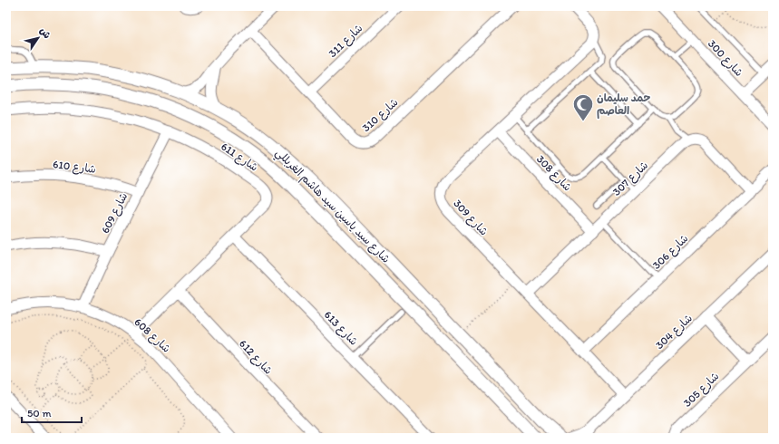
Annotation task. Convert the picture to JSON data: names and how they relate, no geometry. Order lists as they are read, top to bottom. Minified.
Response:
{"streets":{"street":["شارع 311","شارع 300","شارع 310","شارع 611","شارع 610","شارع 308","شارع 307","شارع سيد ياسين سيد هاشم الغربللي","شارع 609","شارع 309","شارع 306","شارع 613","شارع 304","شارع 608","شارع 612","شارع 305"]},"crossings":[["شارع 311","شارع 310"],["شارع 611","شارع 609"],["شارع 611","شارع 613"],["شارع 611","شارع 608"],["شارع 611","شارع 612"],["شارع 610","شارع 609"],["شارع 308","شارع 307"],["شارع 308","شارع 309"],["شارع 307","شارع 309"],["شارع 609","شارع 608"],["شارع 309","شارع 306"],["شارع 309","شارع 304"]],"places":{"mosque":["حمد سليمان العاصم"]},"scale_bar":"50 m","north":"top right"}
